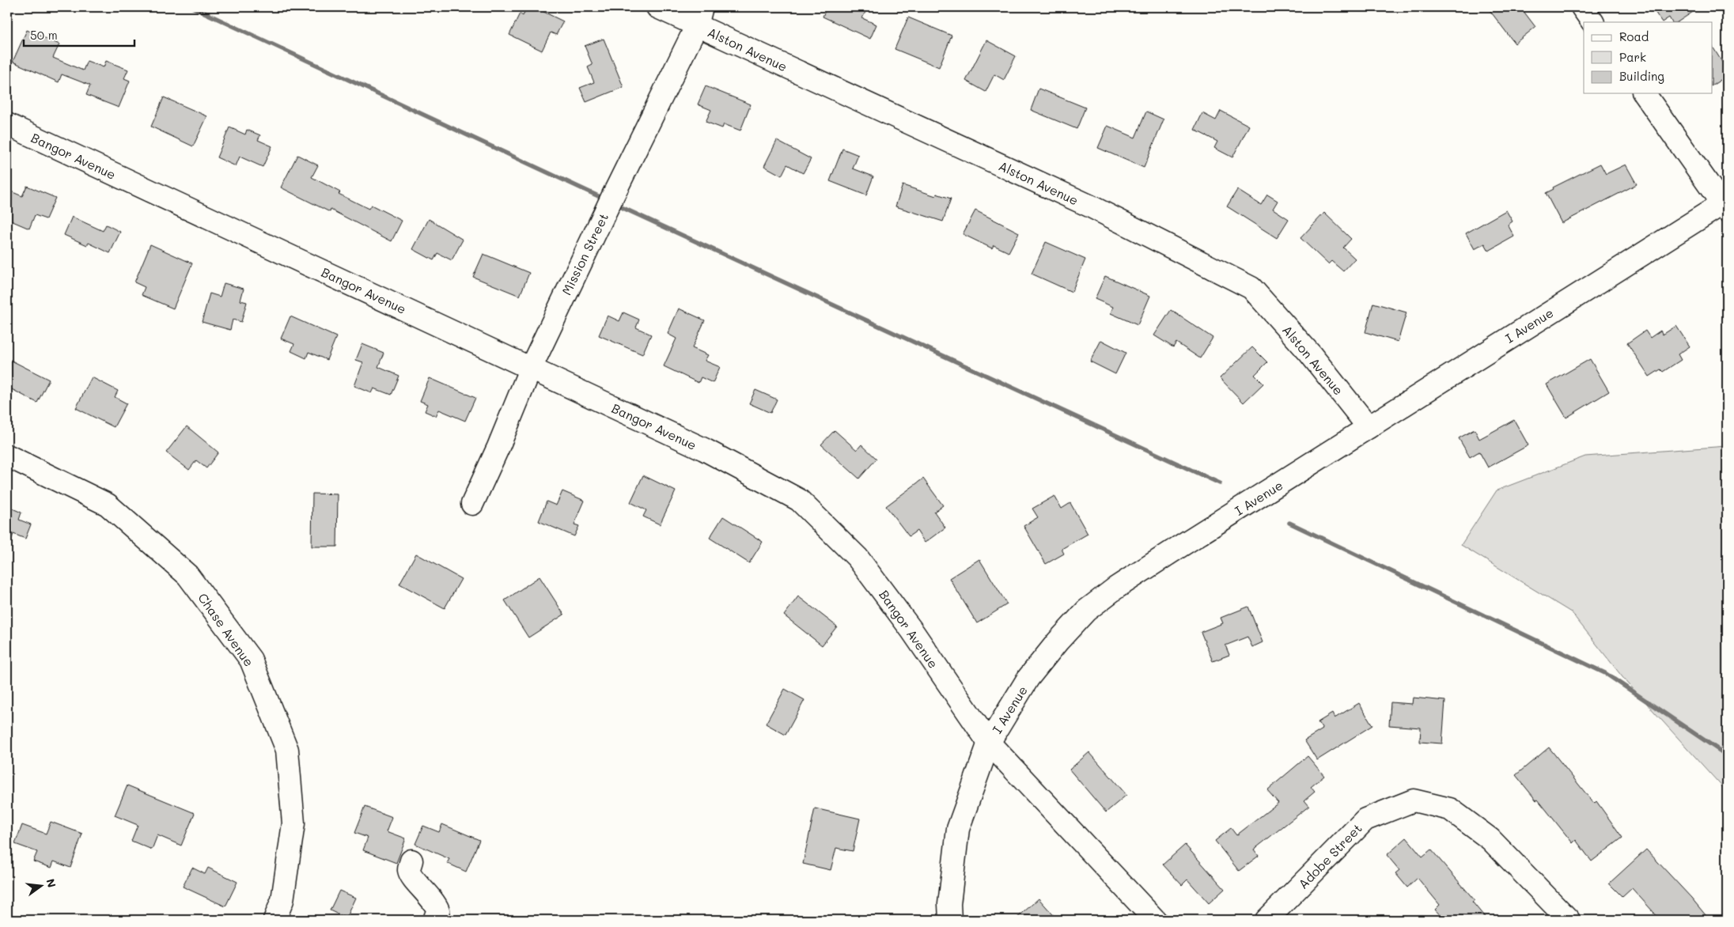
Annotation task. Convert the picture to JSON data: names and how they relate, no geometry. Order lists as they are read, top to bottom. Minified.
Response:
{"streets":{"street":["Alston Avenue","Bangor Avenue","Mission Street","I Avenue","Chase Avenue","Adobe Street"]},"crossings":[["Alston Avenue","Mission Street"],["Alston Avenue","I Avenue"],["Bangor Avenue","Mission Street"],["Bangor Avenue","I Avenue"]],"legend":["Road","Park","Building"],"scale_bar":"50 m","north":"right"}
